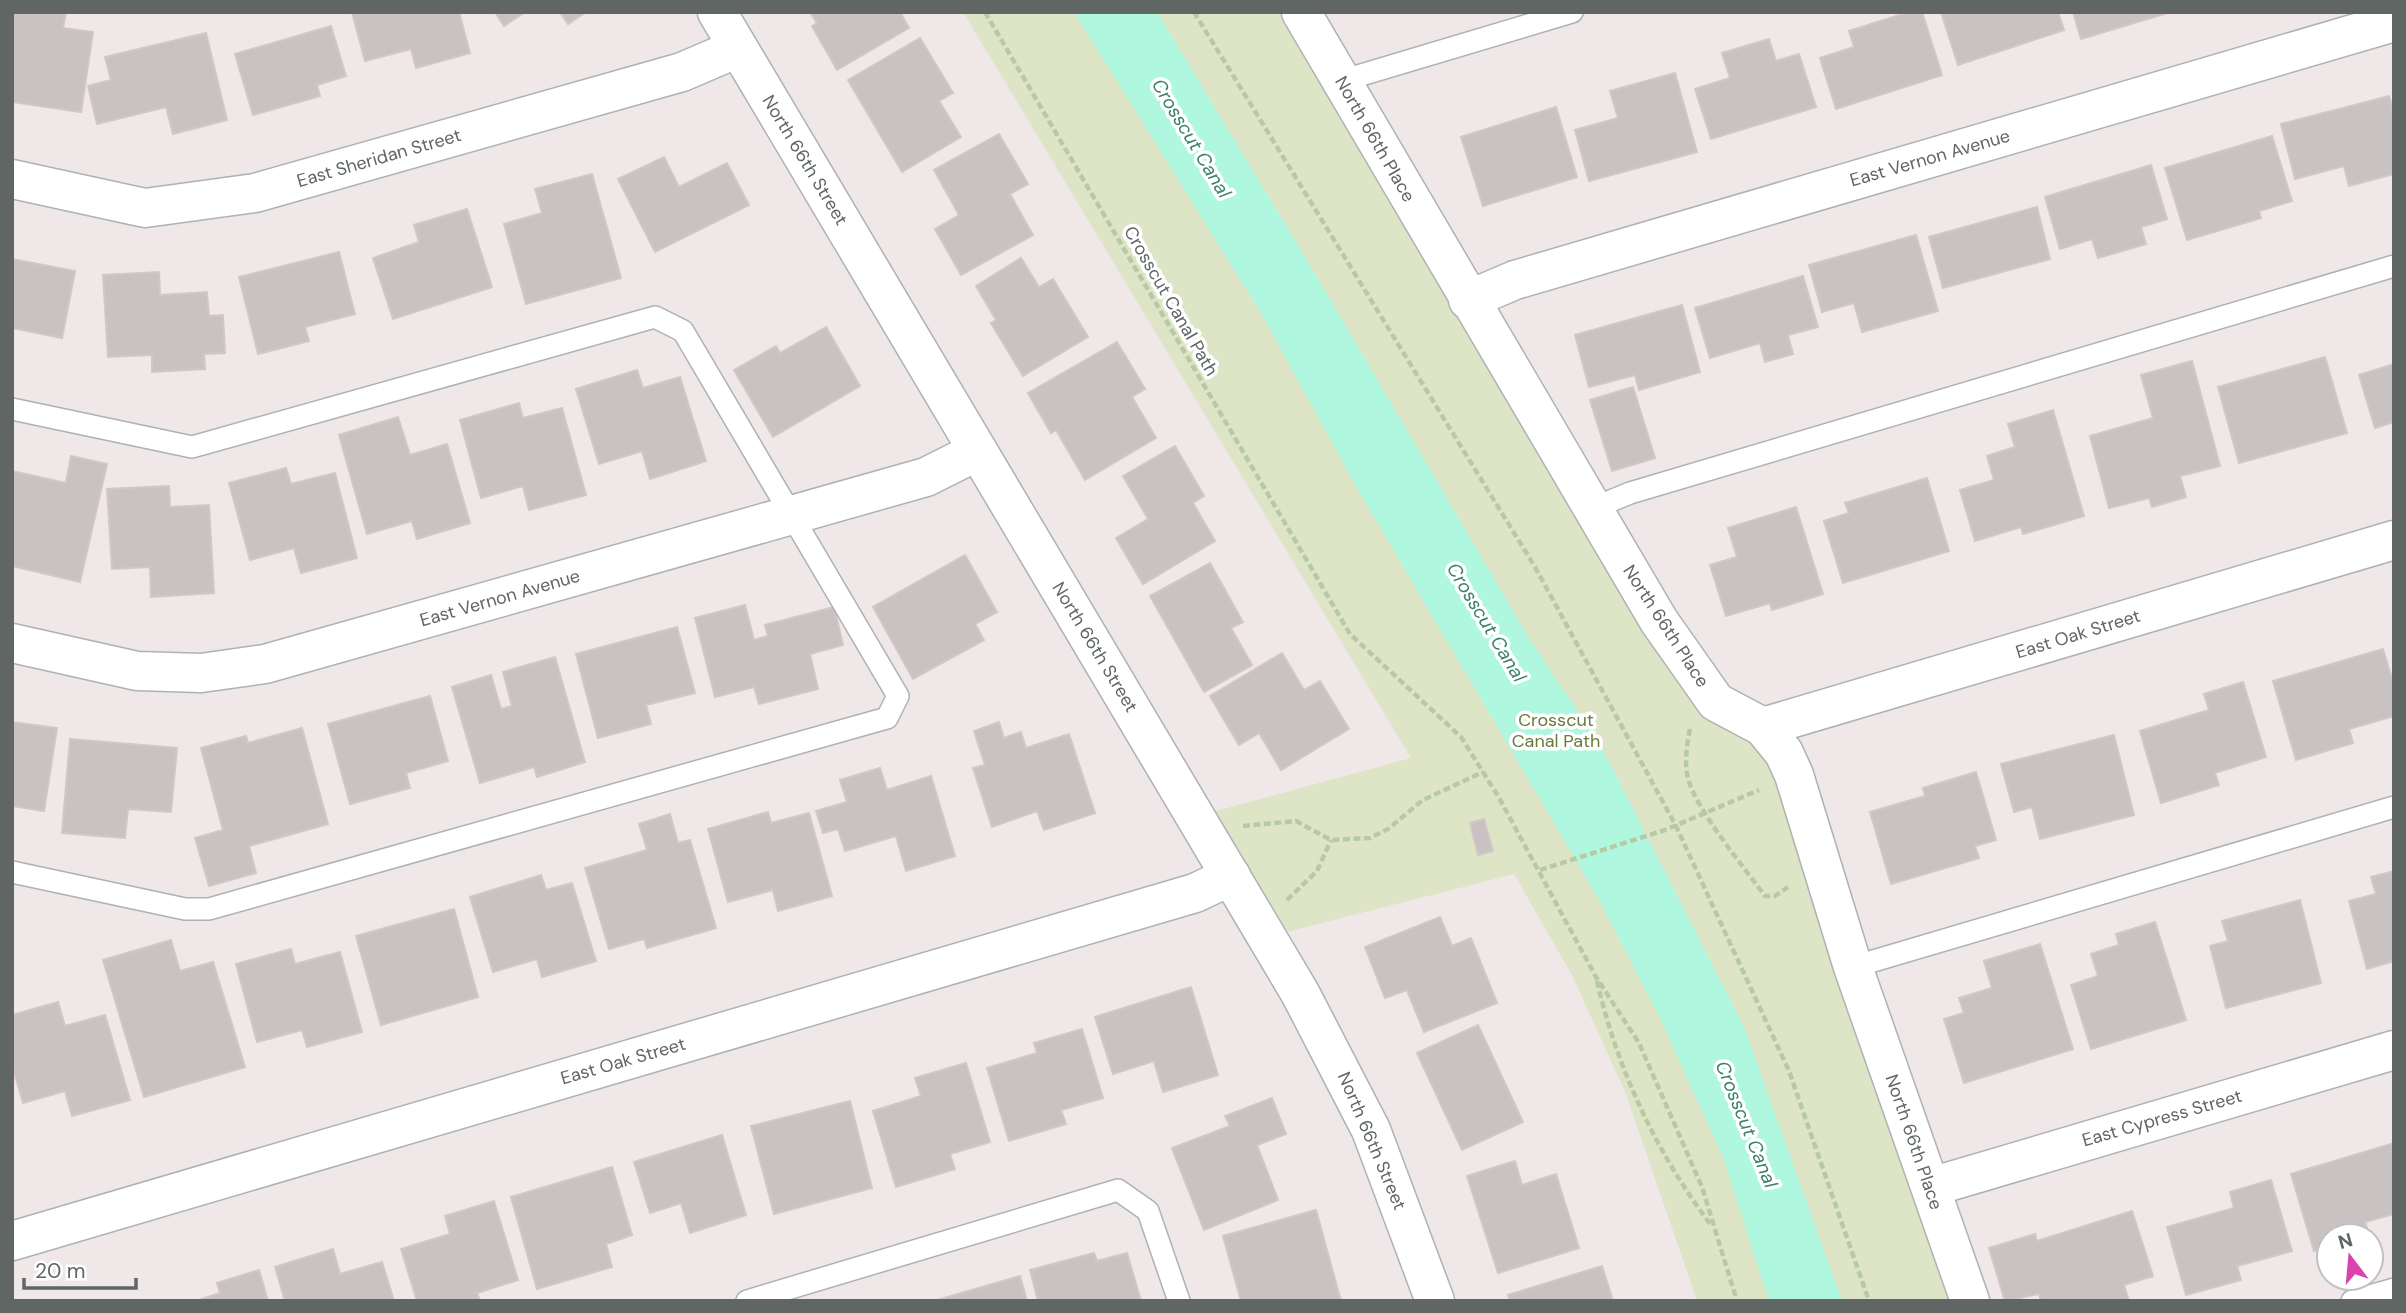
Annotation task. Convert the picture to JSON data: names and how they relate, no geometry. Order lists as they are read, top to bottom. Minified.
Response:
{"streets":{"street":["North 66th Place","East Sheridan Street","East Vernon Avenue","North 66th Street","East Oak Street","East Cypress Street"],"path":["Crosscut Canal Path"]},"crossings":[["North 66th Place","East Vernon Avenue"],["North 66th Place","East Oak Street"],["North 66th Place","East Cypress Street"],["East Sheridan Street","North 66th Street"],["East Vernon Avenue","North 66th Street"],["North 66th Street","East Oak Street"]],"water":["Crosscut Canal"],"parks":["Crosscut Canal Path"],"scale_bar":"20 m","north":"top"}
